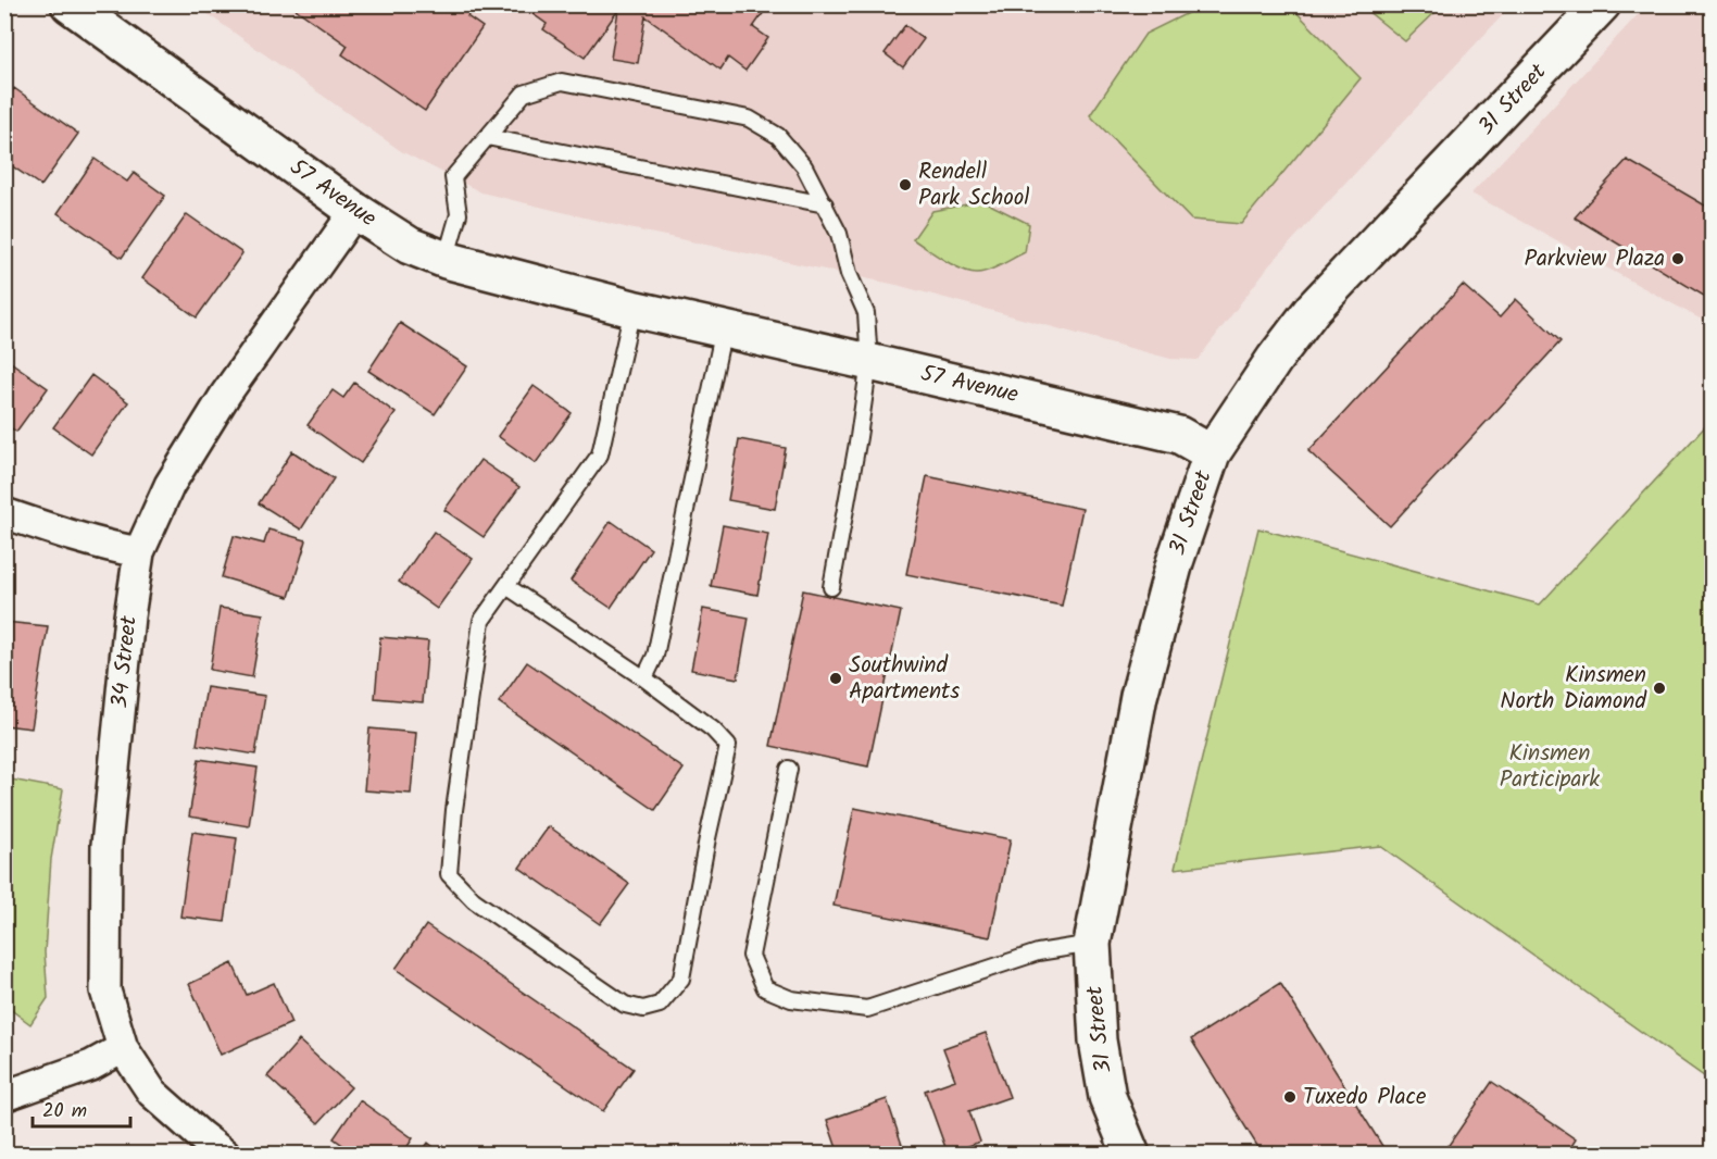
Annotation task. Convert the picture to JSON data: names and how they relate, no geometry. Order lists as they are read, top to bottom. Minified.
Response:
{"streets":{"street":["31 Street","57 Avenue","34 Street"]},"crossings":[["31 Street","57 Avenue"],["57 Avenue","34 Street"]],"parks":["Kinsmen Participark"],"places":["Rendell Park School","Parkview Plaza","Southwind Apartments","Kinsmen North Diamond","Tuxedo Place"],"scale_bar":"20 m"}
